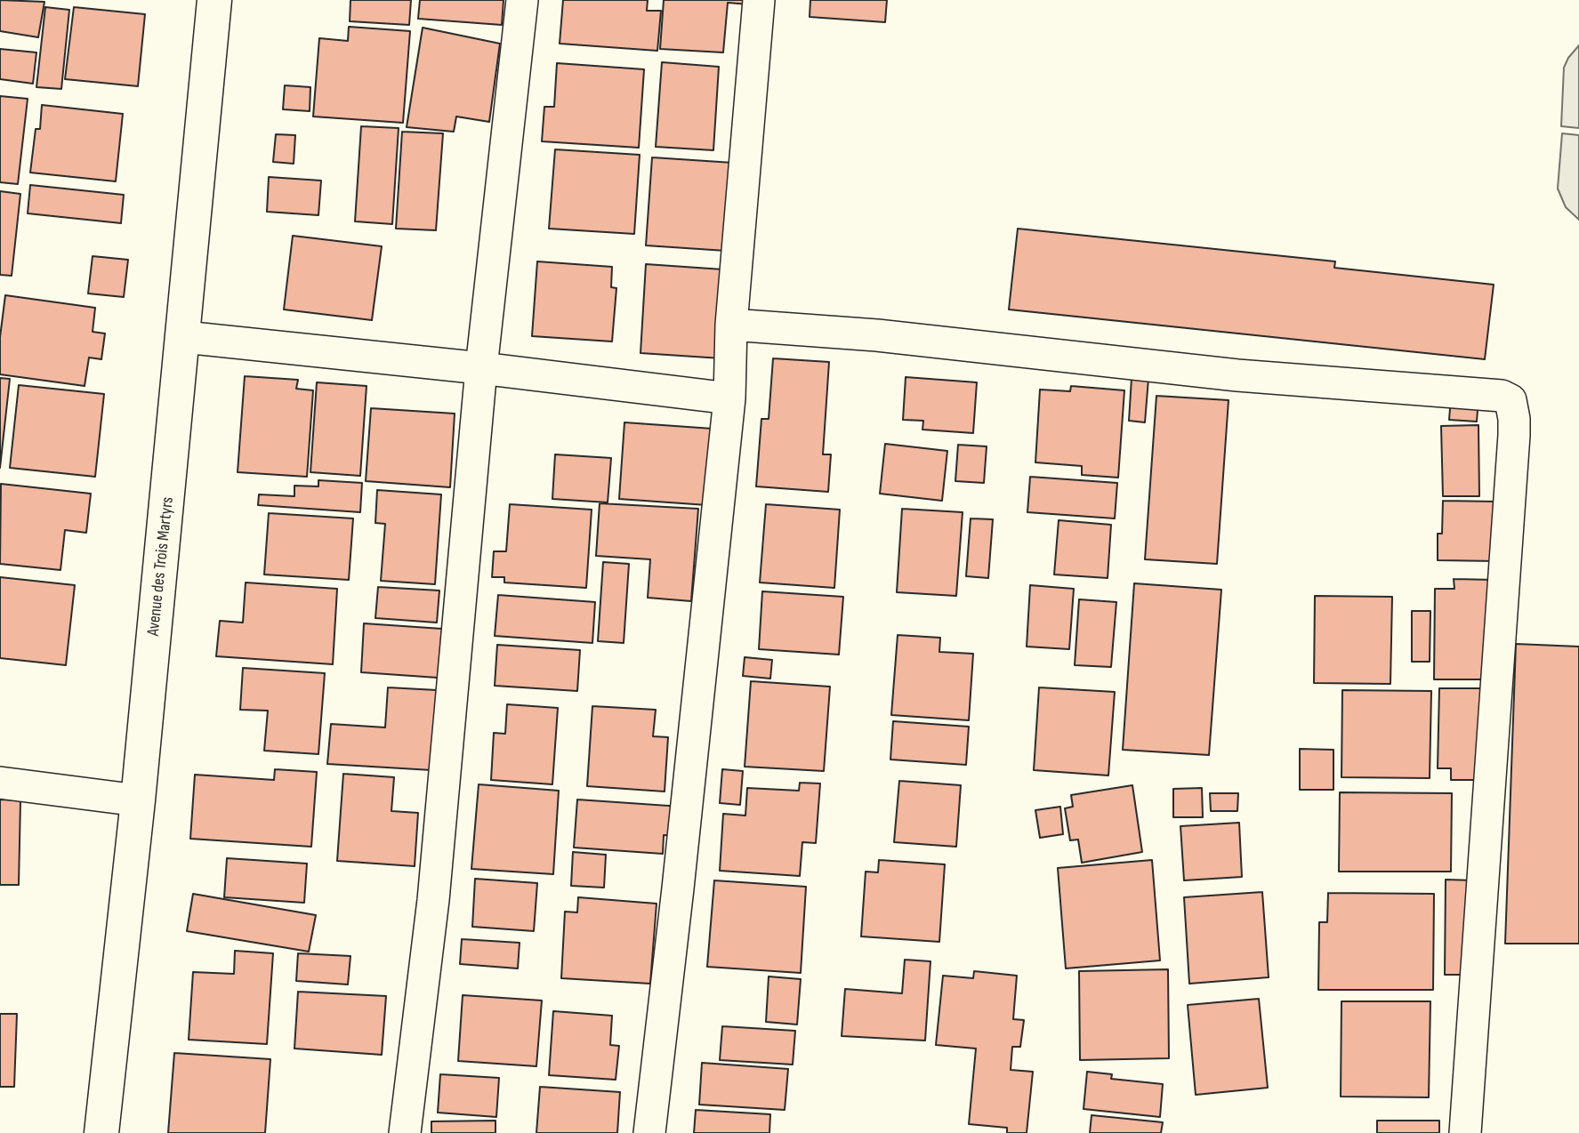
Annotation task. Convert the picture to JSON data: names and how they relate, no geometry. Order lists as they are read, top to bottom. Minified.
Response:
{"streets":{"main road":["Avenue des Trois Martyrs"]}}
